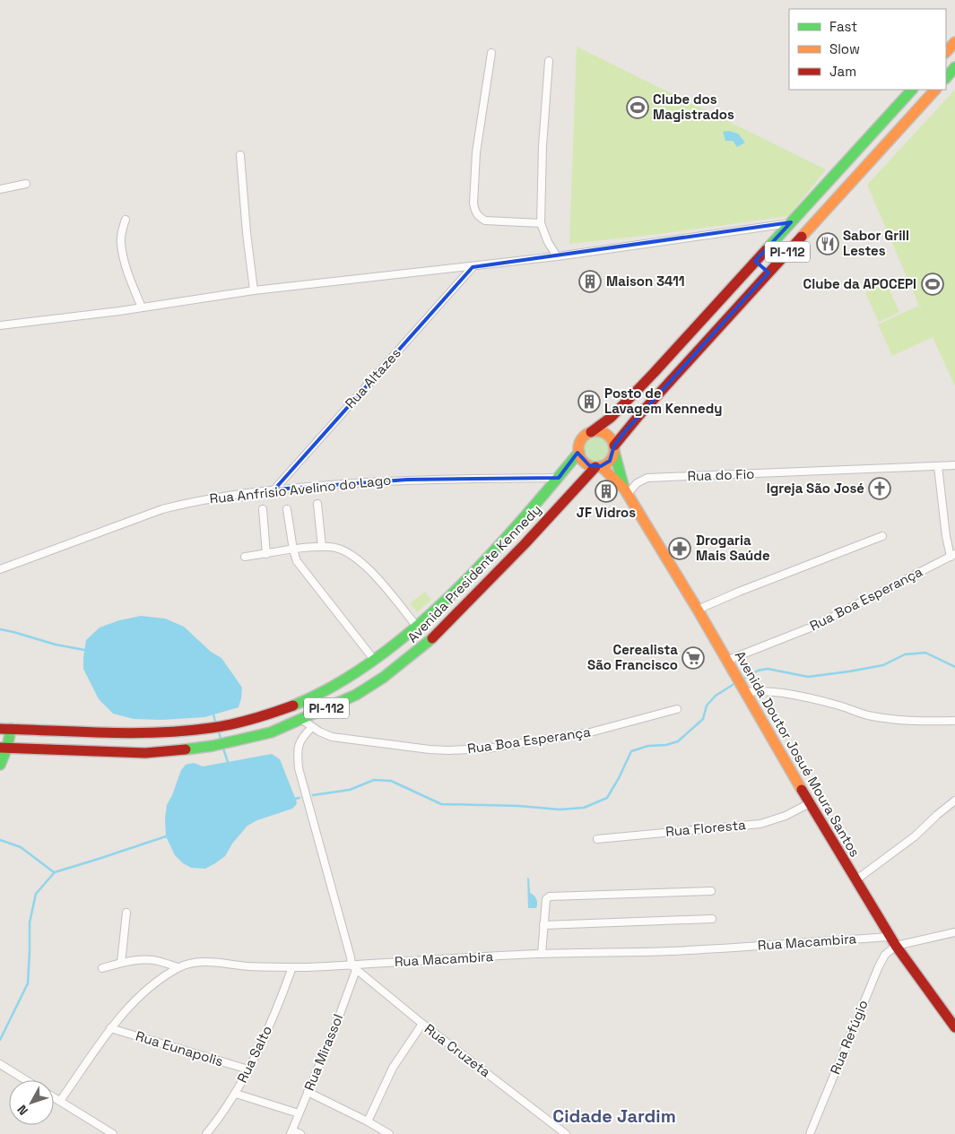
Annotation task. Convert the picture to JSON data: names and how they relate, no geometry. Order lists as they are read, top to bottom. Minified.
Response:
{"streets":{"main road":["PI-112","Avenida Presidente Kennedy","Avenida Doutor Josué Moura Santos"],"street":["Rua Altazes","Rua do Fio","Rua Anfrisio Avelino do Lago","Rua Boa Esperança","Rua Floresta","Rua Macambira","Rua Refúgio","Rua Eunapolis","Rua Cruzeta","Rua Mirassol","Rua Salto"]},"crossings":[["Rua Altazes","Rua Anfrisio Avelino do Lago"],["Rua do Fio","Avenida Doutor Josué Moura Santos"],["Rua Anfrisio Avelino do Lago","Avenida Presidente Kennedy"],["Avenida Presidente Kennedy","Rua Boa Esperança"],["Rua Boa Esperança","Avenida Doutor Josué Moura Santos"],["Avenida Doutor Josué Moura Santos","Rua Floresta"],["Avenida Doutor Josué Moura Santos","Rua Macambira"],["Avenida Doutor Josué Moura Santos","Rua Refúgio"],["Rua Macambira","Rua Refúgio"],["Rua Macambira","Rua Eunapolis"],["Rua Macambira","Rua Cruzeta"],["Rua Macambira","Rua Mirassol"],["Rua Macambira","Rua Salto"],["Rua Eunapolis","Rua Salto"],["Rua Cruzeta","Rua Mirassol"]],"districts":["Cidade Jardim"],"places":{"sports":["Clube dos Magistrados","Clube da APOCEPI"],"restaurant":["Sabor Grill Lestes"],"building":["Maison 3411","Posto de Lavagem Kennedy","JF Vidros"],"church":["Igreja São José"],"pharmacy":["Drogaria Mais Saúde"],"supermarket":["Cerealista São Francisco"]},"legend":["Fast","Slow","Jam"],"north":"bottom left"}
